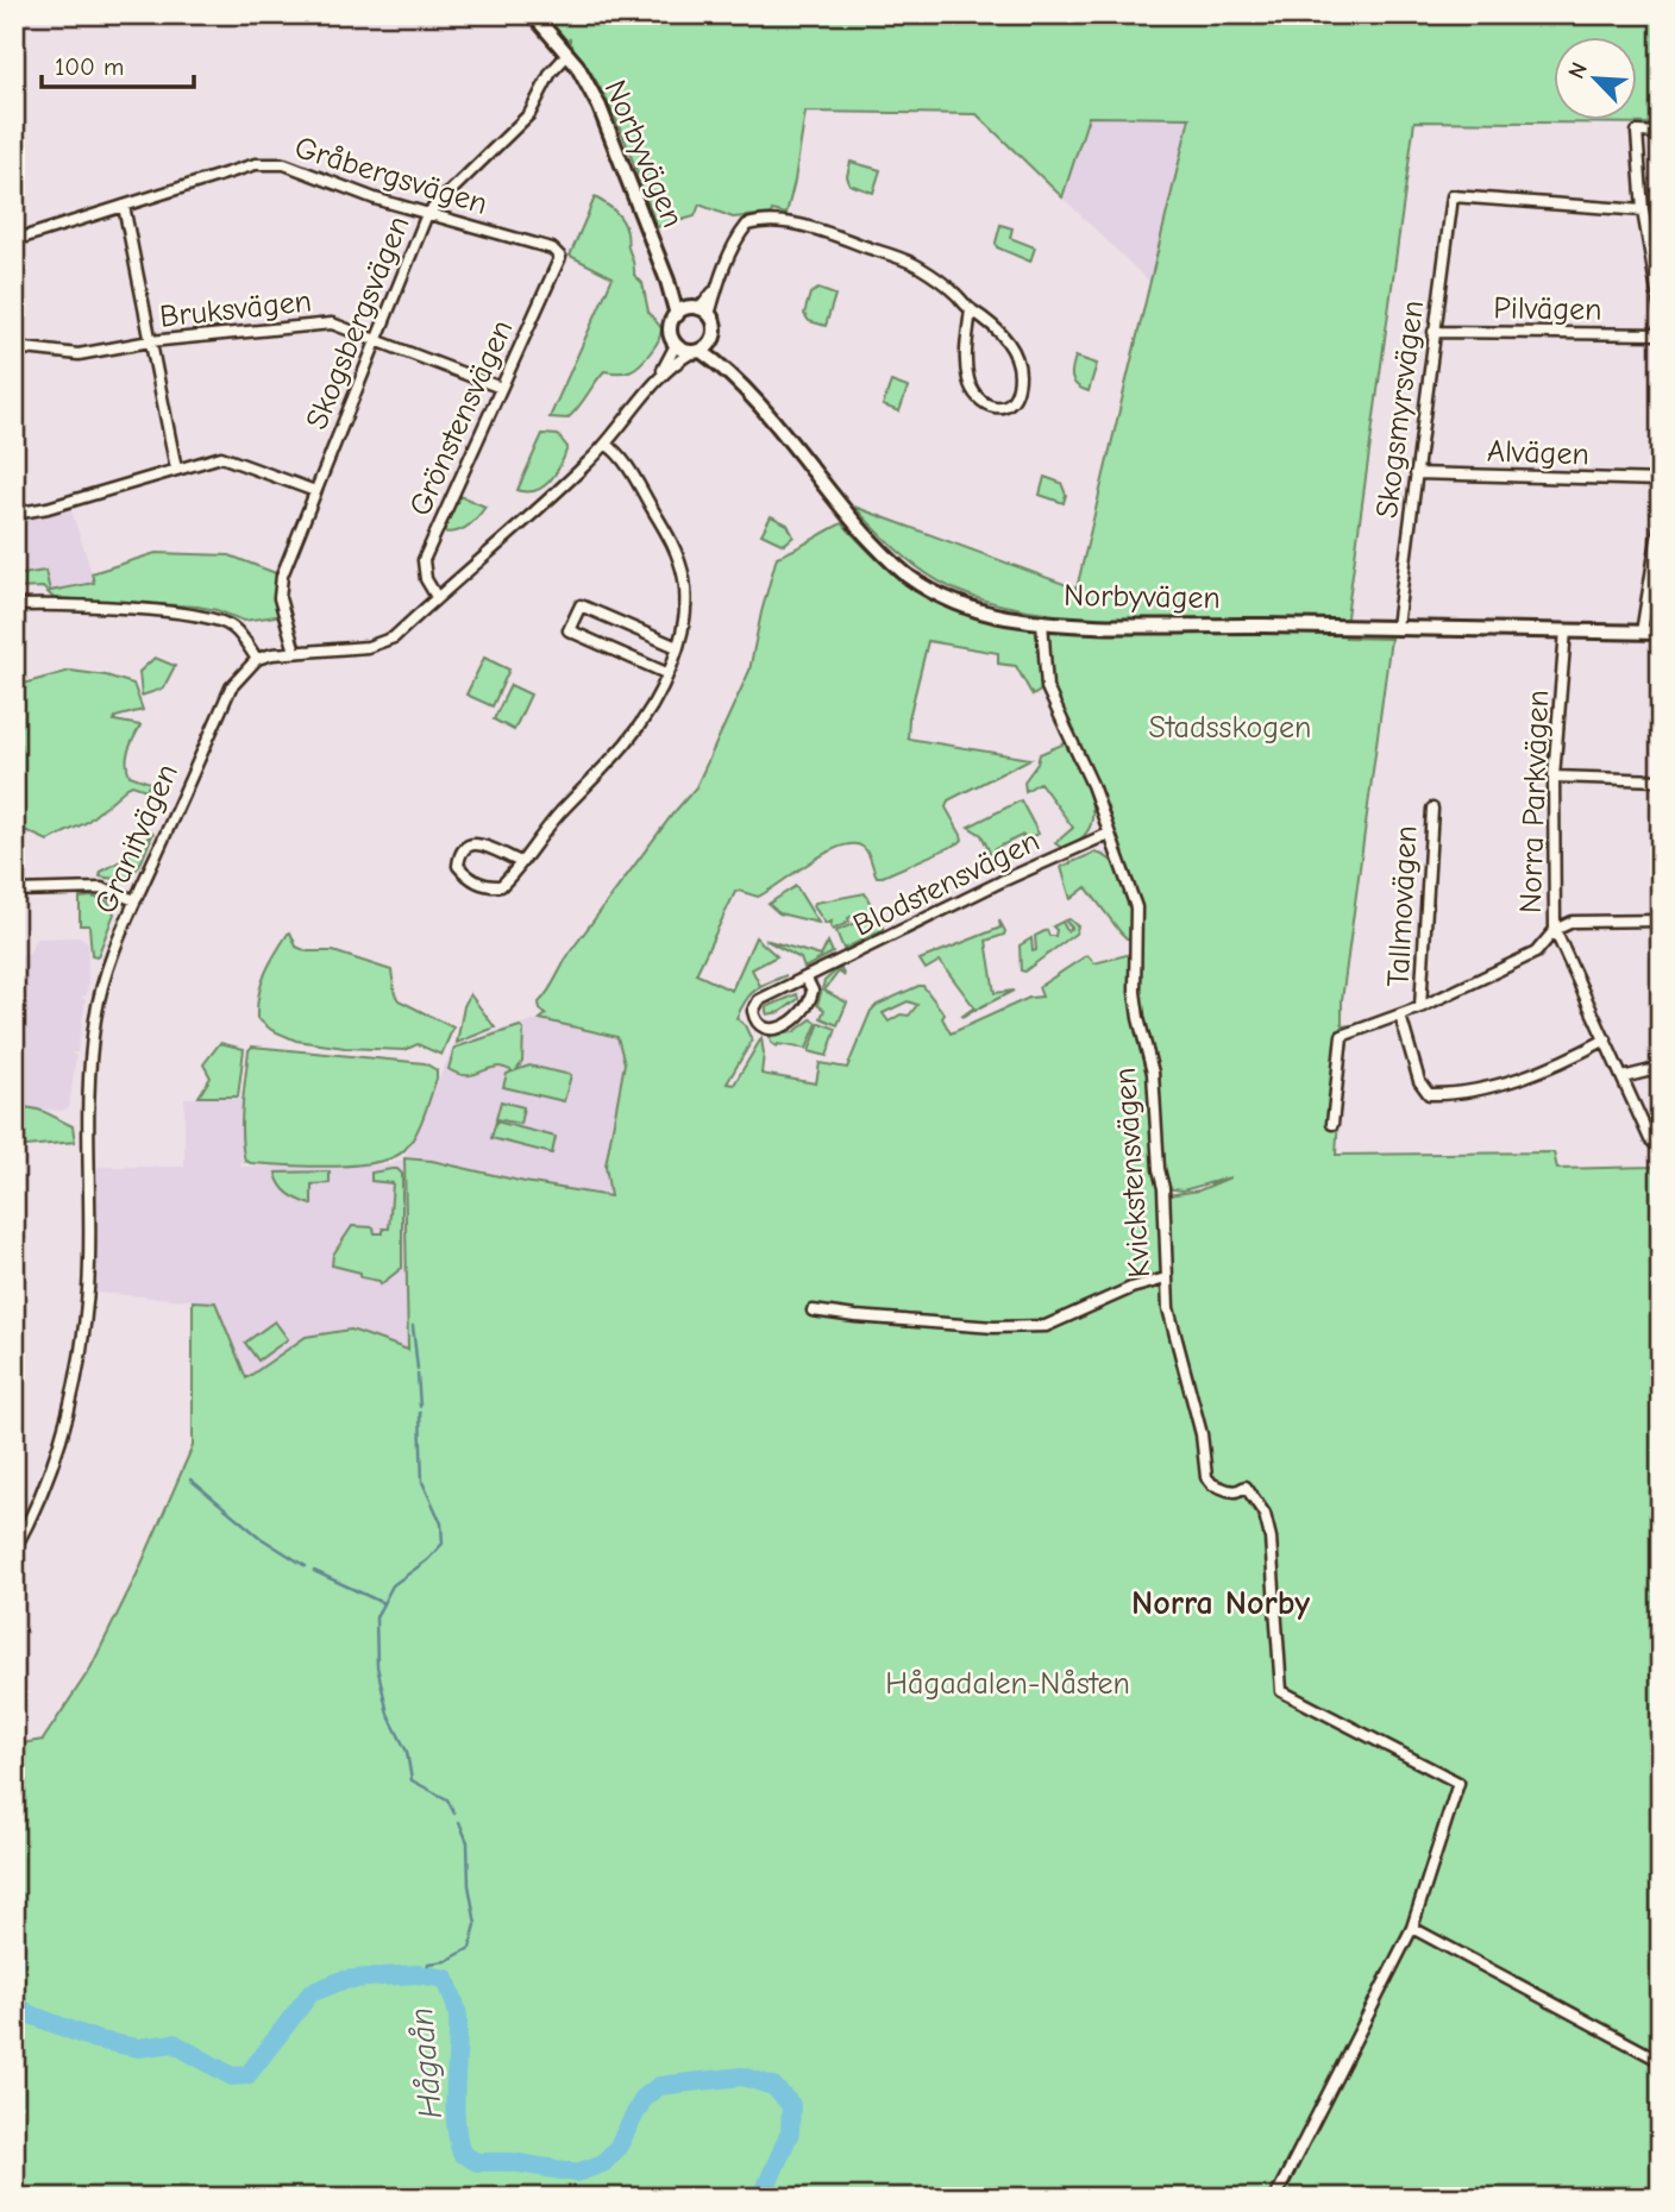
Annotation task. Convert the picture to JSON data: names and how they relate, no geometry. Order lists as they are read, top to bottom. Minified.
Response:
{"streets":{"street":["Norbyvägen","Gråbergsvägen","Bruksvägen","Pilvägen","Skogsbergsvägen","Skogsmyrsvägen","Grönstensvägen","Alvägen","Norra Parkvägen","Granitvägen","Blodstensvägen","Tallmovägen","Kvickstensvägen"]},"crossings":[["Norbyvägen","Skogsbergsvägen"],["Norbyvägen","Skogsmyrsvägen"],["Norbyvägen","Norra Parkvägen"],["Norbyvägen","Kvickstensvägen"],["Gråbergsvägen","Skogsbergsvägen"],["Gråbergsvägen","Grönstensvägen"],["Bruksvägen","Skogsbergsvägen"],["Bruksvägen","Grönstensvägen"],["Pilvägen","Skogsmyrsvägen"],["Skogsmyrsvägen","Alvägen"],["Blodstensvägen","Kvickstensvägen"]],"districts":["Norra Norby"],"water":["Hågaån"],"parks":["Stadsskogen","Hågadalen-Nåsten"],"scale_bar":"100 m","north":"top left"}
